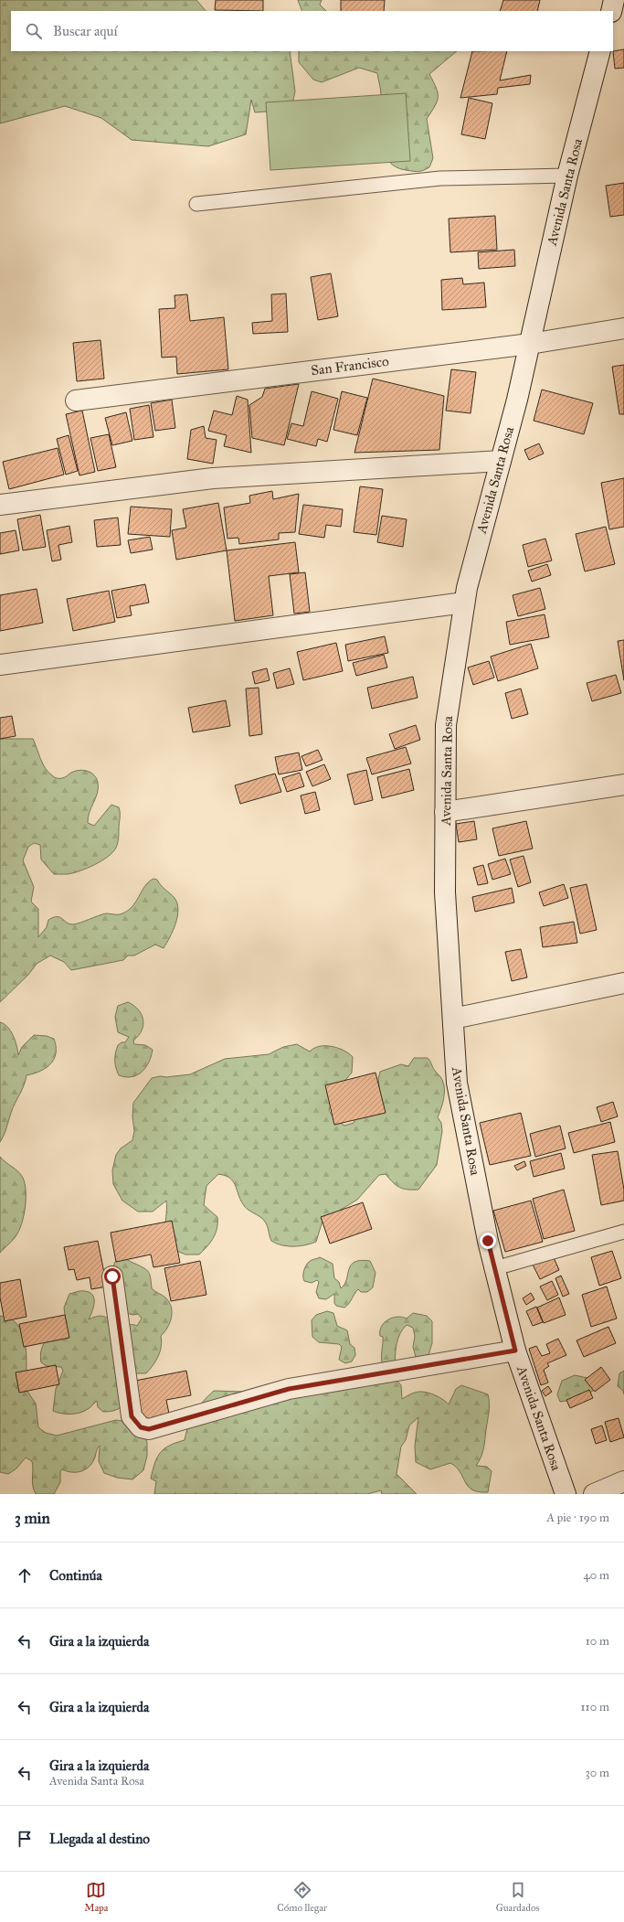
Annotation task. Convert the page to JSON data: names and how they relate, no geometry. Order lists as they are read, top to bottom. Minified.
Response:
{"streets":{"street":["Avenida Santa Rosa","San Francisco"]},"crossings":[["Avenida Santa Rosa","San Francisco"]],"page":{"search":"Buscar aquí","heading":["3 min","A pie · 190 m"],"list":[["Continúa","40 m"],["Gira a la izquierda","10 m"],["Gira a la izquierda","110 m"],["Gira a la izquierda","Avenida Santa Rosa","30 m"],"Llegada al destino"],"nav":["Mapa","Cómo llegar","Guardados"]}}
